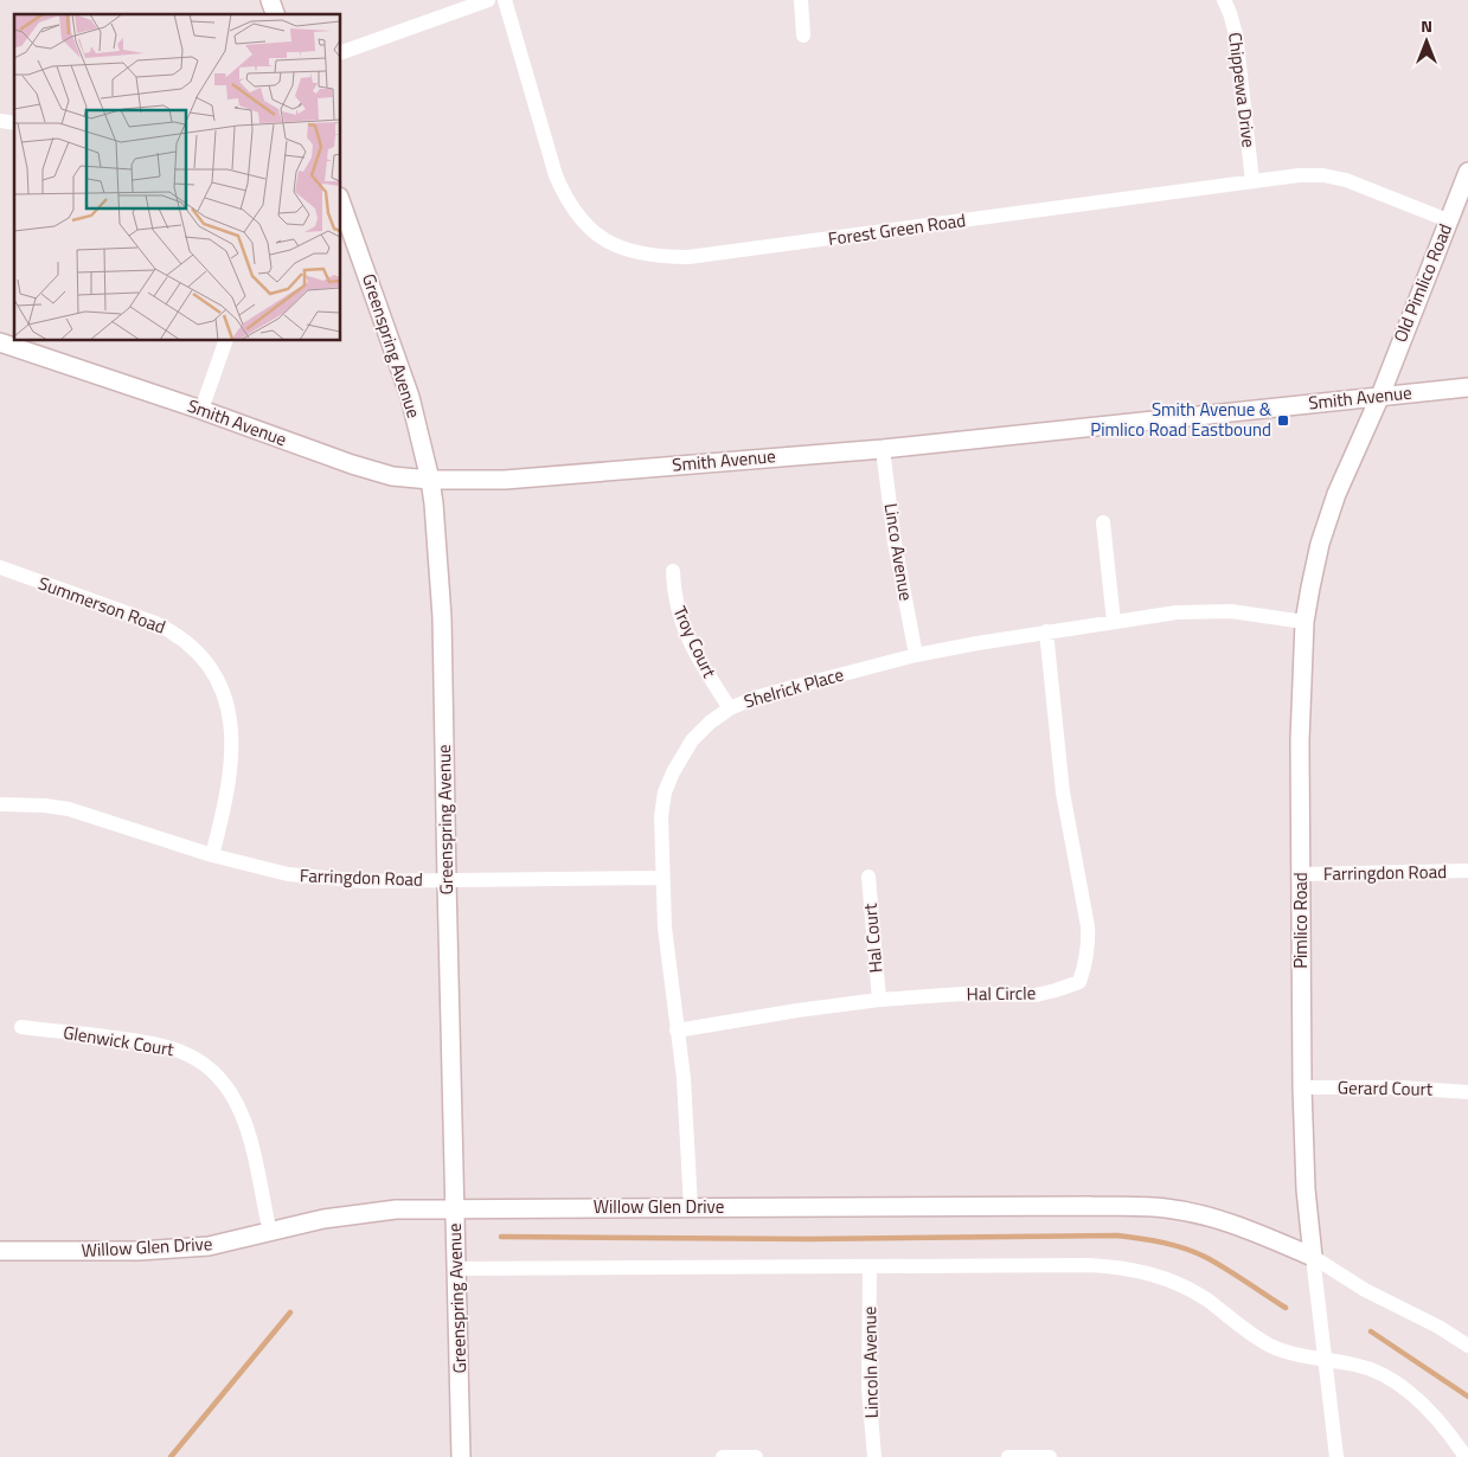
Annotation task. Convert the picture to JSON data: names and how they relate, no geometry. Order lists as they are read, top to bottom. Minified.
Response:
{"streets":{"main road":["Old Pimlico Road","Greenspring Avenue","Smith Avenue","Pimlico Road","Willow Glen Drive"],"street":["Chippewa Drive","Forest Green Road","Linco Avenue","Summerson Road","Troy Court","Shelrick Place","Farringdon Road","Hal Court","Hal Circle","Glenwick Court","Gerard Court","Lincoln Avenue"]},"crossings":[["Chippewa Drive","Forest Green Road"],["Forest Green Road","Old Pimlico Road"],["Old Pimlico Road","Smith Avenue"],["Old Pimlico Road","Pimlico Road"],["Greenspring Avenue","Smith Avenue"],["Greenspring Avenue","Farringdon Road"],["Greenspring Avenue","Willow Glen Drive"],["Smith Avenue","Linco Avenue"],["Smith Avenue","Pimlico Road"],["Linco Avenue","Shelrick Place"],["Summerson Road","Farringdon Road"],["Troy Court","Shelrick Place"],["Shelrick Place","Farringdon Road"],["Shelrick Place","Pimlico Road"],["Shelrick Place","Hal Circle"],["Shelrick Place","Willow Glen Drive"],["Farringdon Road","Pimlico Road"],["Pimlico Road","Gerard Court"],["Pimlico Road","Willow Glen Drive"],["Hal Court","Hal Circle"],["Glenwick Court","Willow Glen Drive"]],"places":{"transit":["Smith Avenue & Pimlico Road Eastbound"]},"north":"top"}
